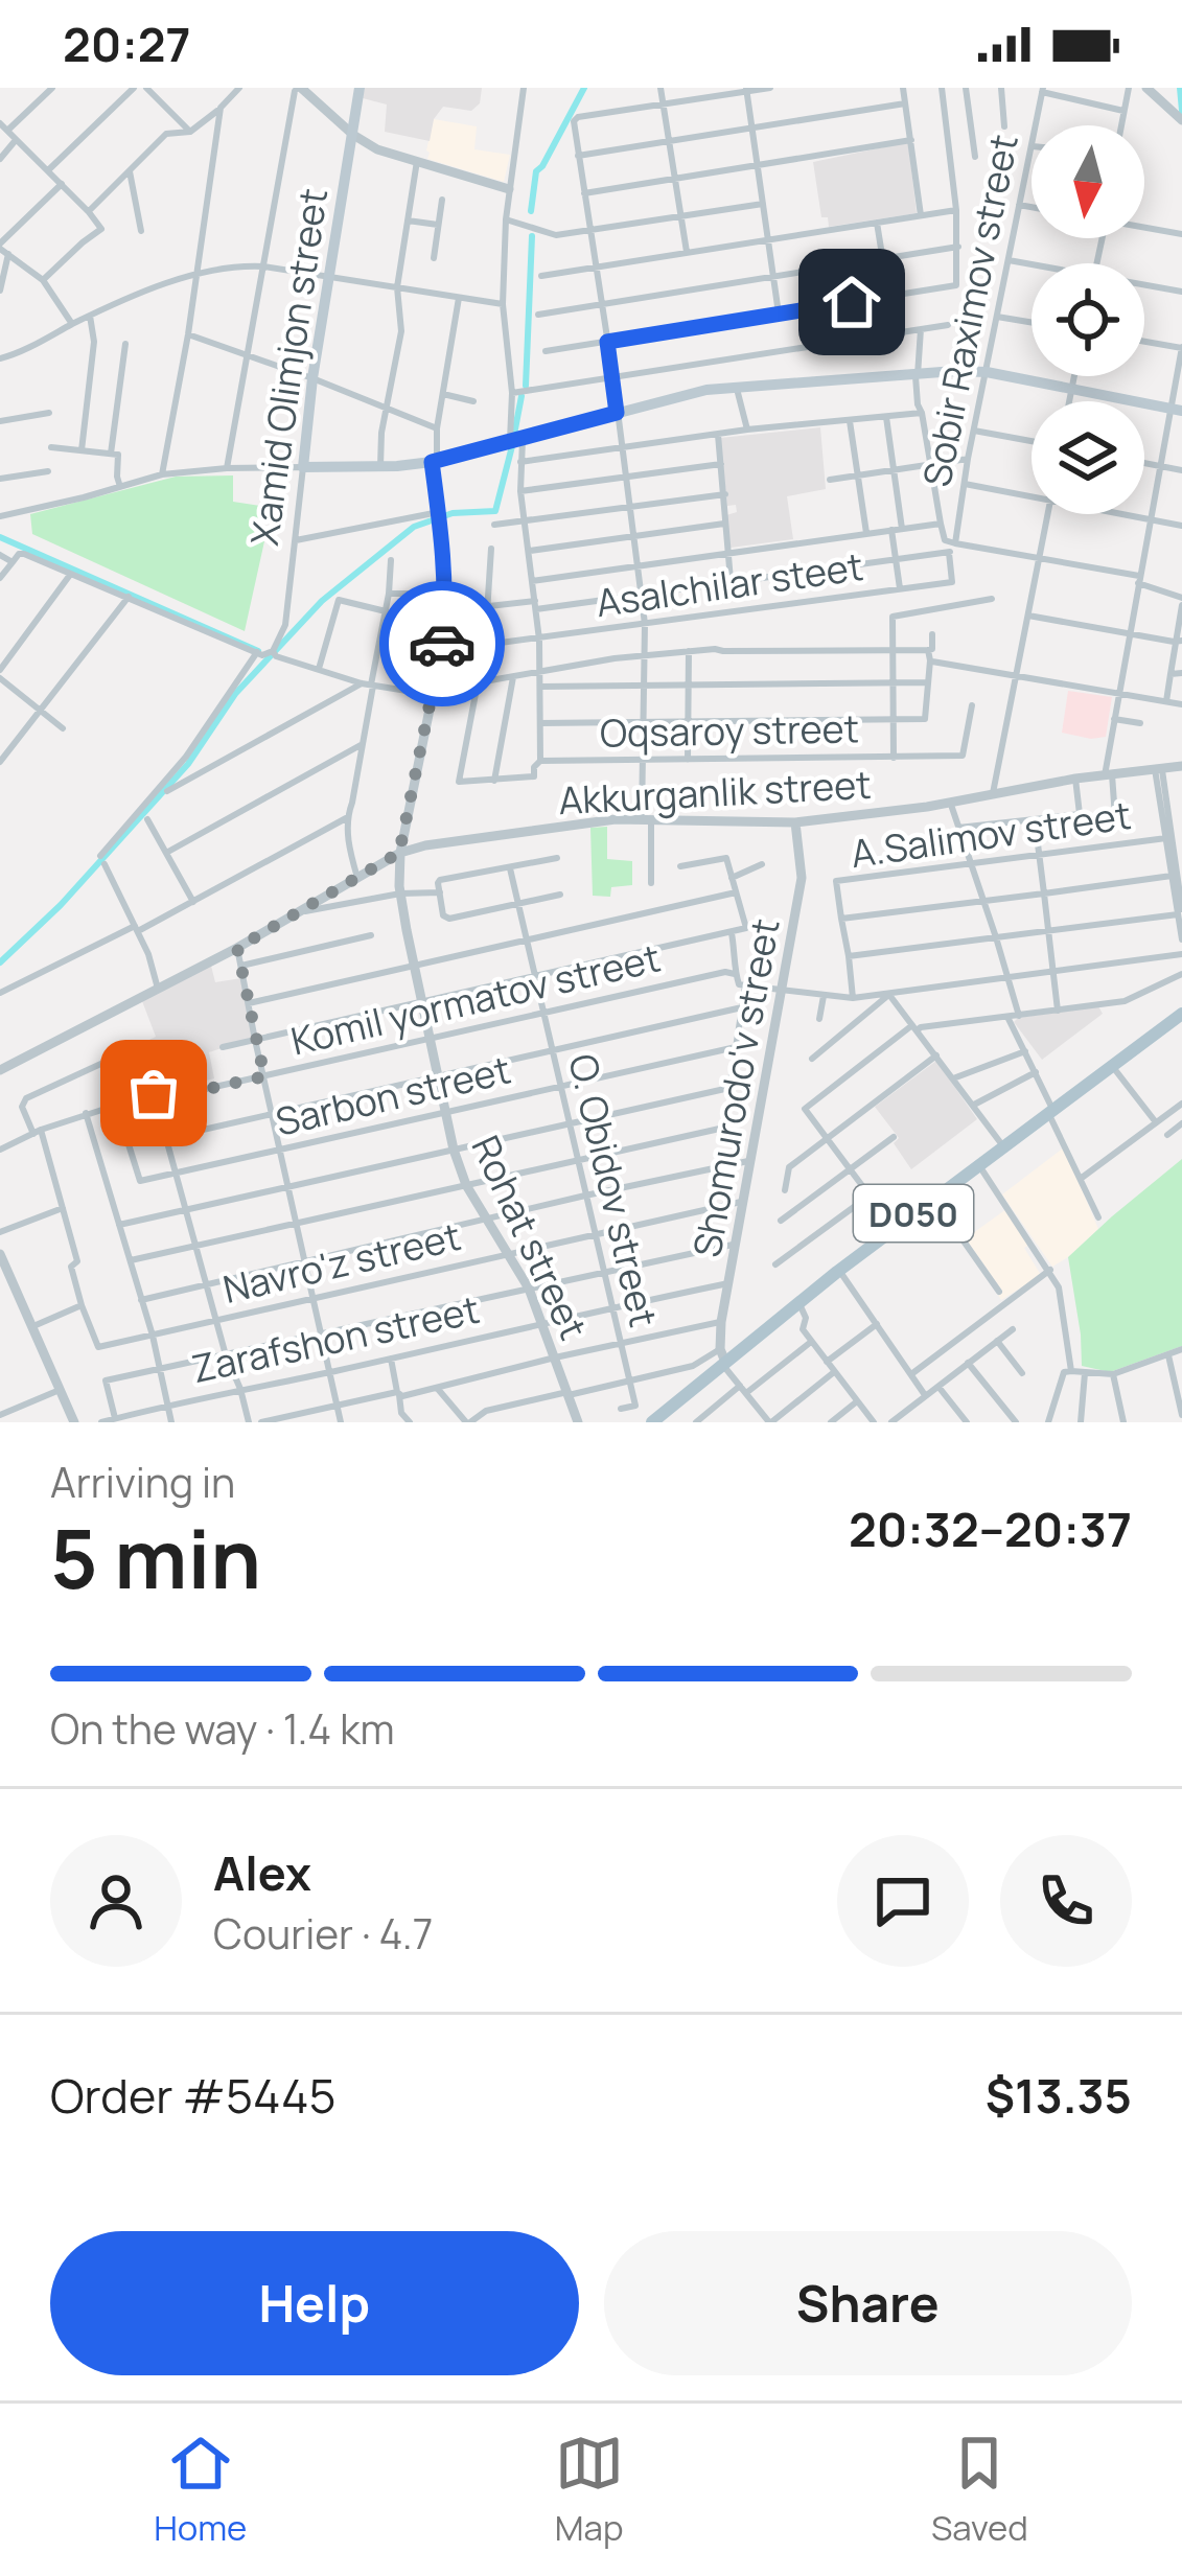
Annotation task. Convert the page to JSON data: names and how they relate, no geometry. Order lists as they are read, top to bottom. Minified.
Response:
{"streets":{"main road":["Xamid Olimjon street","D050"],"street":["Sobir Raximov street","Asalchilar steet","Oqsaroy street","Akkurganlik street","A.Salimov street","Komil yormatov street","Shomurodo'v street","Sarbon street","O. Obidov street","Rohat street","Navro'z street","Zarafshon street"]},"crossings":[["Akkurganlik street","Shomurodo'v street"],["Akkurganlik street","Rohat street"],["Komil yormatov street","O. Obidov street"],["Komil yormatov street","Rohat street"],["Shomurodo'v street","D050"],["Shomurodo'v street","Navro'z street"],["Shomurodo'v street","Zarafshon street"],["Sarbon street","O. Obidov street"],["Sarbon street","Rohat street"],["O. Obidov street","Navro'z street"],["O. Obidov street","Zarafshon street"],["Rohat street","Navro'z street"],["Rohat street","Zarafshon street"]],"north":"bottom","page":{"status":"20:27","heading":["5 min","Arriving in","20:32–20:37"],"panel":["Alex","Courier · 4.7","Order #5445","$13.35"],"bar":"On the way · 1.4 km","buttons":["Help","Share"],"tabs":["Home","Map","Saved"]}}
